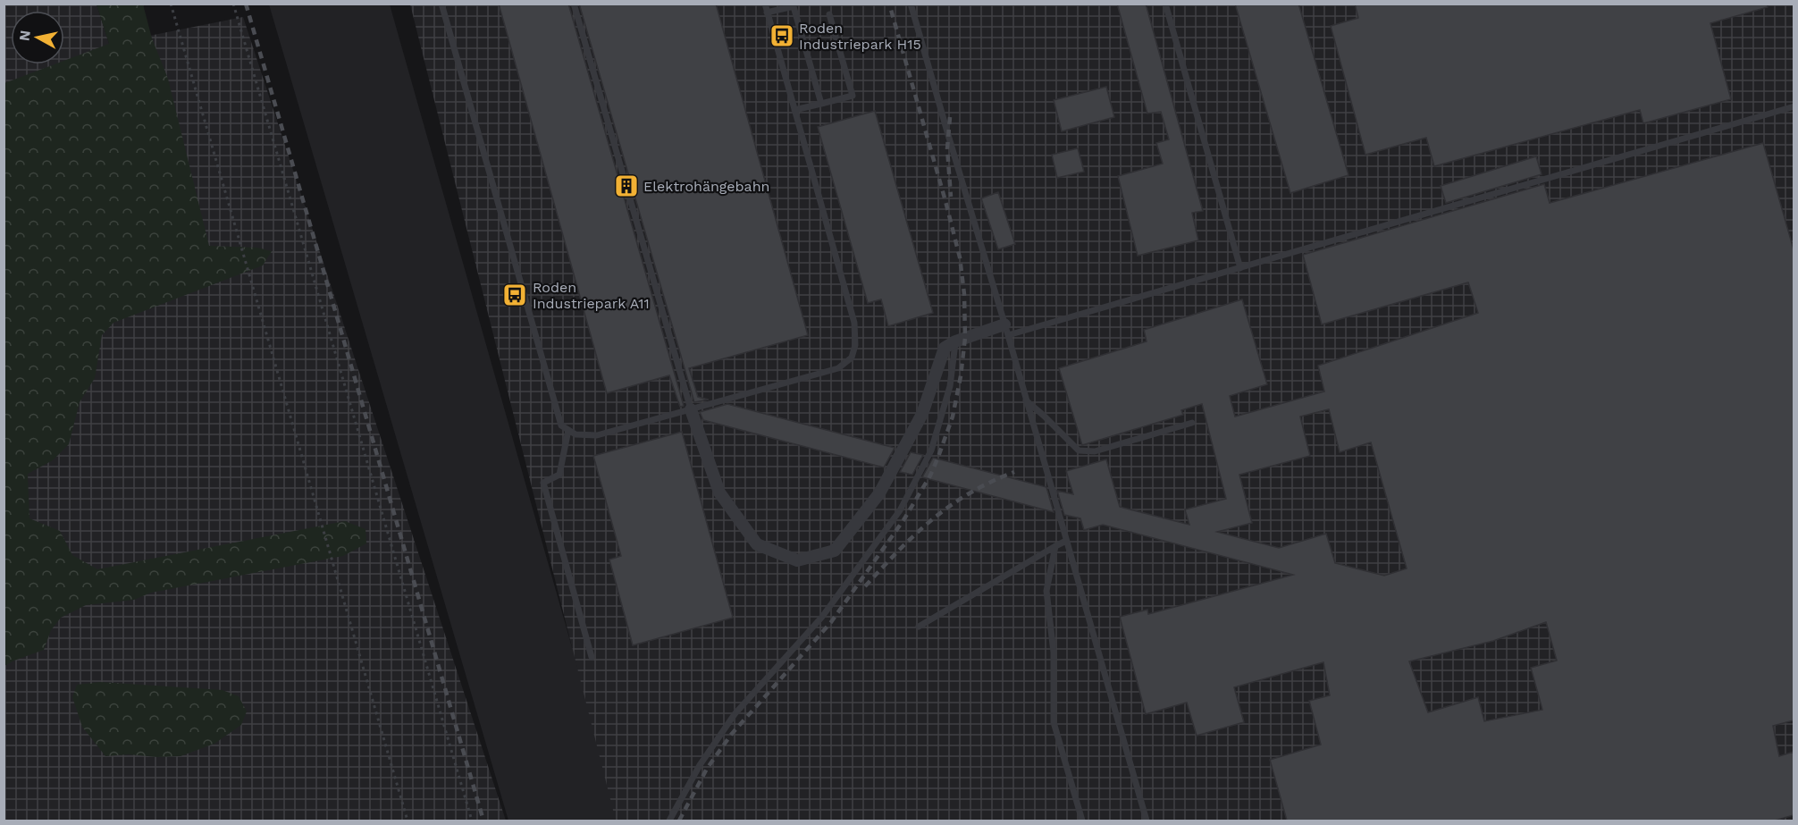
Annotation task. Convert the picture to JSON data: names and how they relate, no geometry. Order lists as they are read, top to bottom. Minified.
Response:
{"places":{"bus stop":["Roden Industriepark H15","Roden Industriepark A11"],"building":["Elektrohängebahn"]},"north":"left"}
